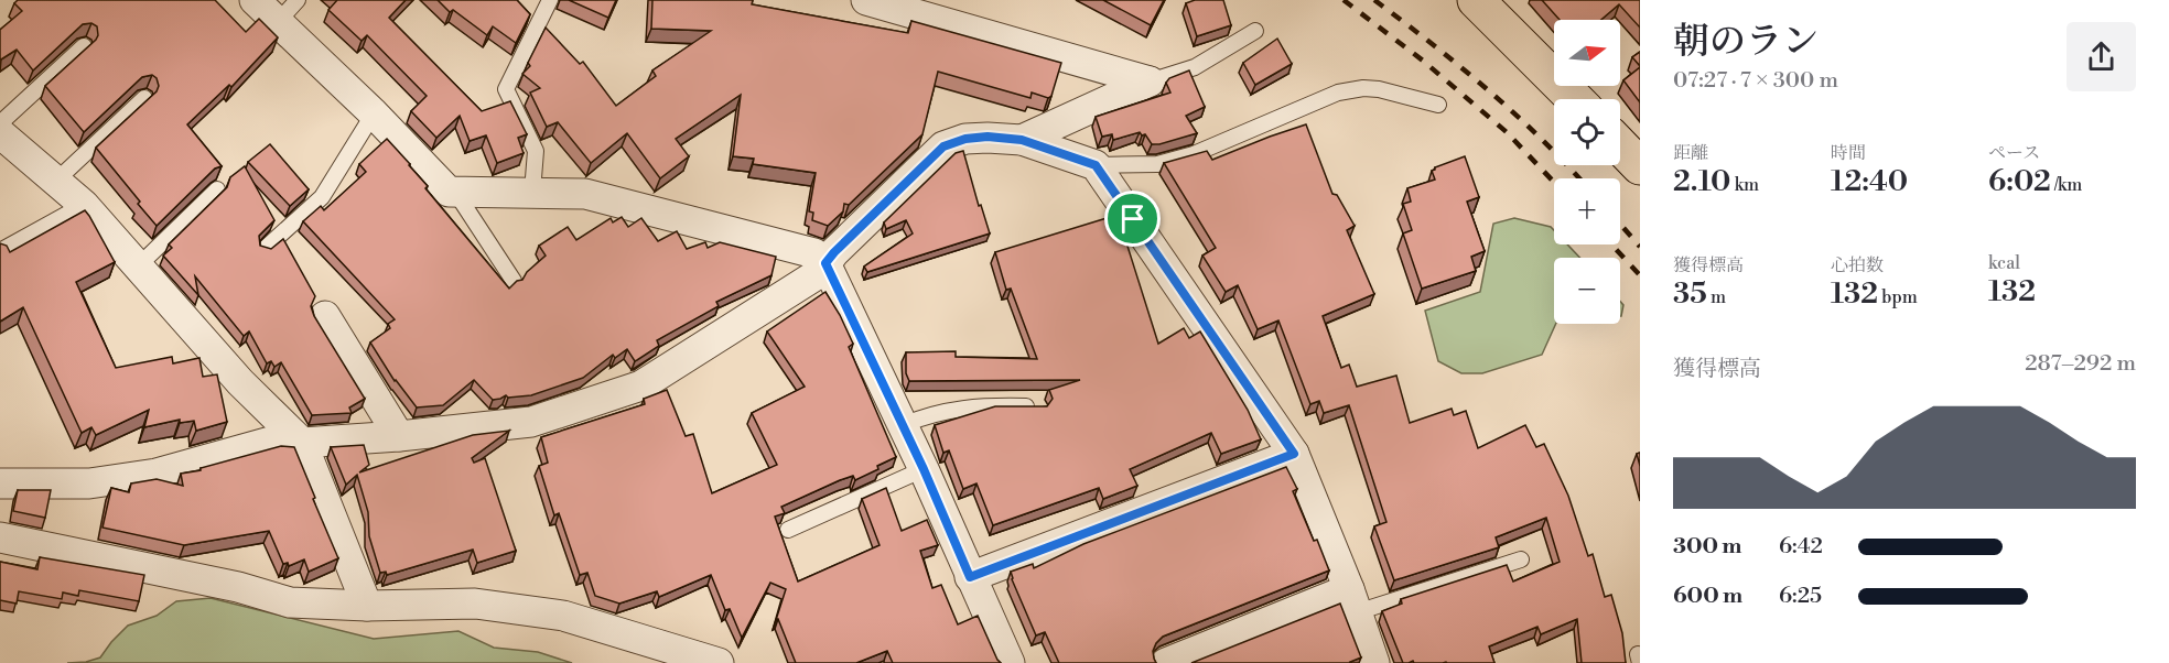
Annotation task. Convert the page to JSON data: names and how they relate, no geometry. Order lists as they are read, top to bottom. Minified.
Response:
{"north":"right","page":{"heading":["朝のラン","07:27 · 7 × 300 m"],"map_buttons":["+","−"],"stats":[["距離","2.10 km"],["時間","12:40"],["ペース","6:02 /km"],["獲得標高","35 m"],["心拍数","132 bpm"],["kcal","132"]],"chart":["獲得標高","287–292 m"],"list":[{"name":"300 m","note":"6:42"},{"name":"600 m","note":"6:25"}]}}
